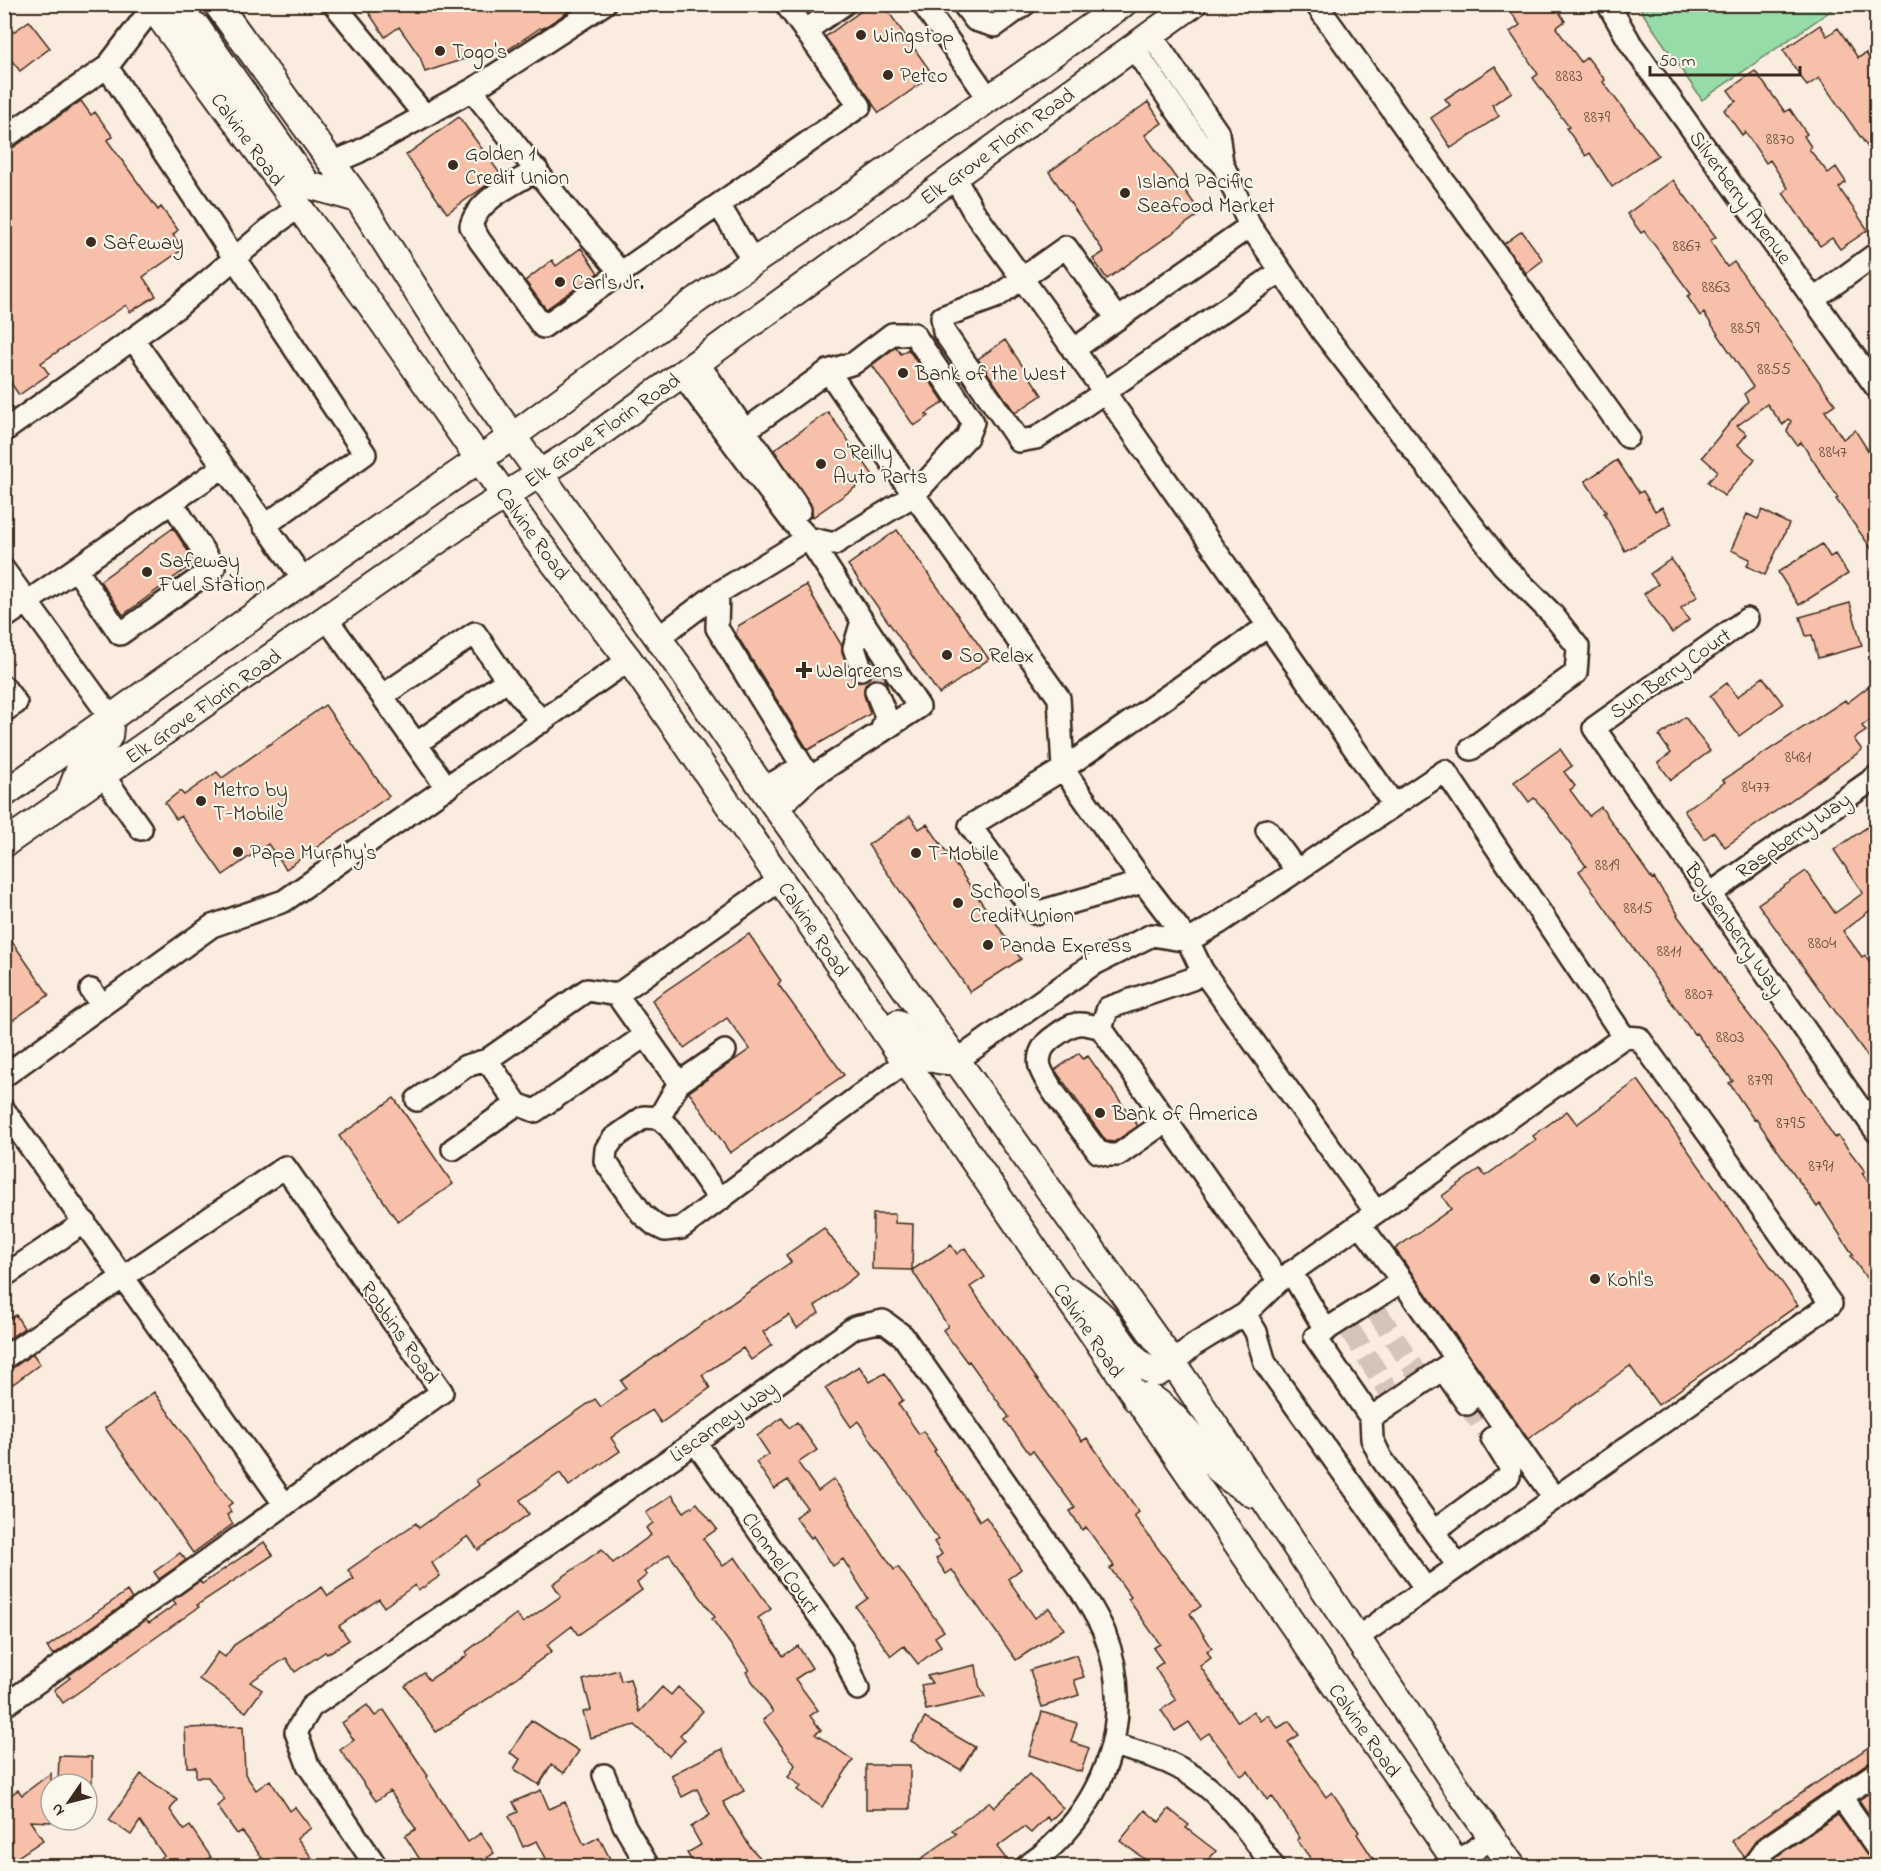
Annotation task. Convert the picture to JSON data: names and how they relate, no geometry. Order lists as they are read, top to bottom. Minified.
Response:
{"streets":{"main road":["Calvine Road","Elk Grove Florin Road"],"street":["Silverberry Avenue","Sun Berry Court","Raspberry Way","Boysenberry Way","Robbins Road","Liscarney Way","Clonmel Court"]},"crossings":[["Calvine Road","Elk Grove Florin Road"],["Sun Berry Court","Boysenberry Way"],["Raspberry Way","Boysenberry Way"],["Liscarney Way","Clonmel Court"]],"places":{"other":["Wingstop","Togo's","Petco","Golden 1 Credit Union","Island Pacific Seafood Market","Safeway","Carl's Jr.","Bank of the West","O'Reilly Auto Parts","Safeway Fuel Station","So Relax","Metro by T-Mobile","Papa Murphy's","T-Mobile","School's Credit Union","Panda Express","Bank of America","Kohl's"],"health":["Walgreens"]},"house_numbers":["8883","8879","8870","8867","8863","8859","8855","8847","8481","8477","8819","8815","8804","8811","8807","8803","8799","8795","8791"],"scale_bar":"50 m","north":"bottom left"}
